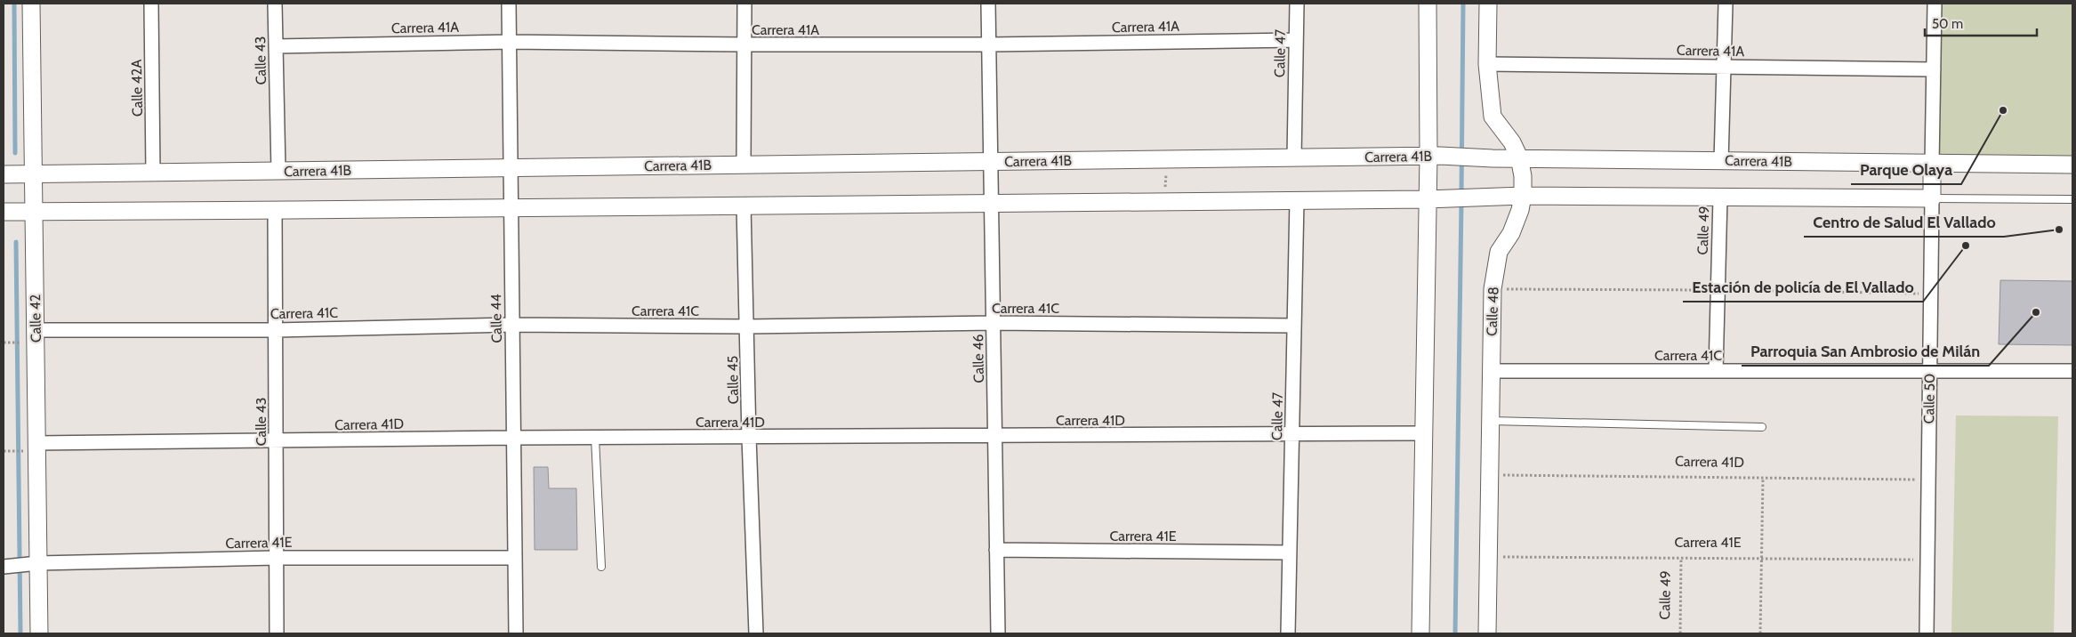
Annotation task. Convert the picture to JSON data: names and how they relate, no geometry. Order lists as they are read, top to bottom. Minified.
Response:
{"streets":{"street":["Carrera 41A","Calle 47","Calle 43","Calle 42A","Carrera 41B","Calle 49","Carrera 41C","Calle 48","Calle 42","Calle 44","Calle 46","Calle 45","Calle 50","Carrera 41D","Carrera 41E"]},"crossings":[["Carrera 41A","Calle 47"],["Carrera 41A","Calle 43"],["Carrera 41A","Calle 48"],["Carrera 41A","Calle 44"],["Carrera 41A","Calle 46"],["Carrera 41A","Calle 50"],["Calle 47","Carrera 41B"],["Calle 47","Carrera 41C"],["Calle 47","Carrera 41D"],["Calle 47","Carrera 41E"],["Calle 43","Carrera 41B"],["Calle 43","Carrera 41C"],["Calle 43","Carrera 41D"],["Calle 43","Carrera 41E"],["Calle 42A","Carrera 41B"],["Carrera 41B","Calle 48"],["Carrera 41B","Calle 42"],["Carrera 41B","Calle 44"],["Carrera 41B","Calle 46"],["Carrera 41B","Calle 50"],["Calle 49","Carrera 41C"],["Calle 49","Carrera 41E"],["Carrera 41C","Calle 48"],["Carrera 41C","Calle 42"],["Carrera 41C","Calle 44"],["Carrera 41C","Calle 46"],["Carrera 41C","Calle 45"],["Carrera 41C","Calle 50"],["Calle 48","Carrera 41D"],["Calle 48","Carrera 41E"],["Calle 42","Carrera 41D"],["Calle 42","Carrera 41E"],["Calle 44","Carrera 41D"],["Calle 44","Carrera 41E"],["Calle 46","Carrera 41D"],["Calle 46","Carrera 41E"],["Calle 45","Carrera 41D"],["Calle 50","Carrera 41D"],["Calle 50","Carrera 41E"]],"places":["Parque Olaya","Centro de Salud El Vallado","Estación de policía de El Vallado","Parroquia San Ambrosio de Milán"],"scale_bar":"50 m"}
